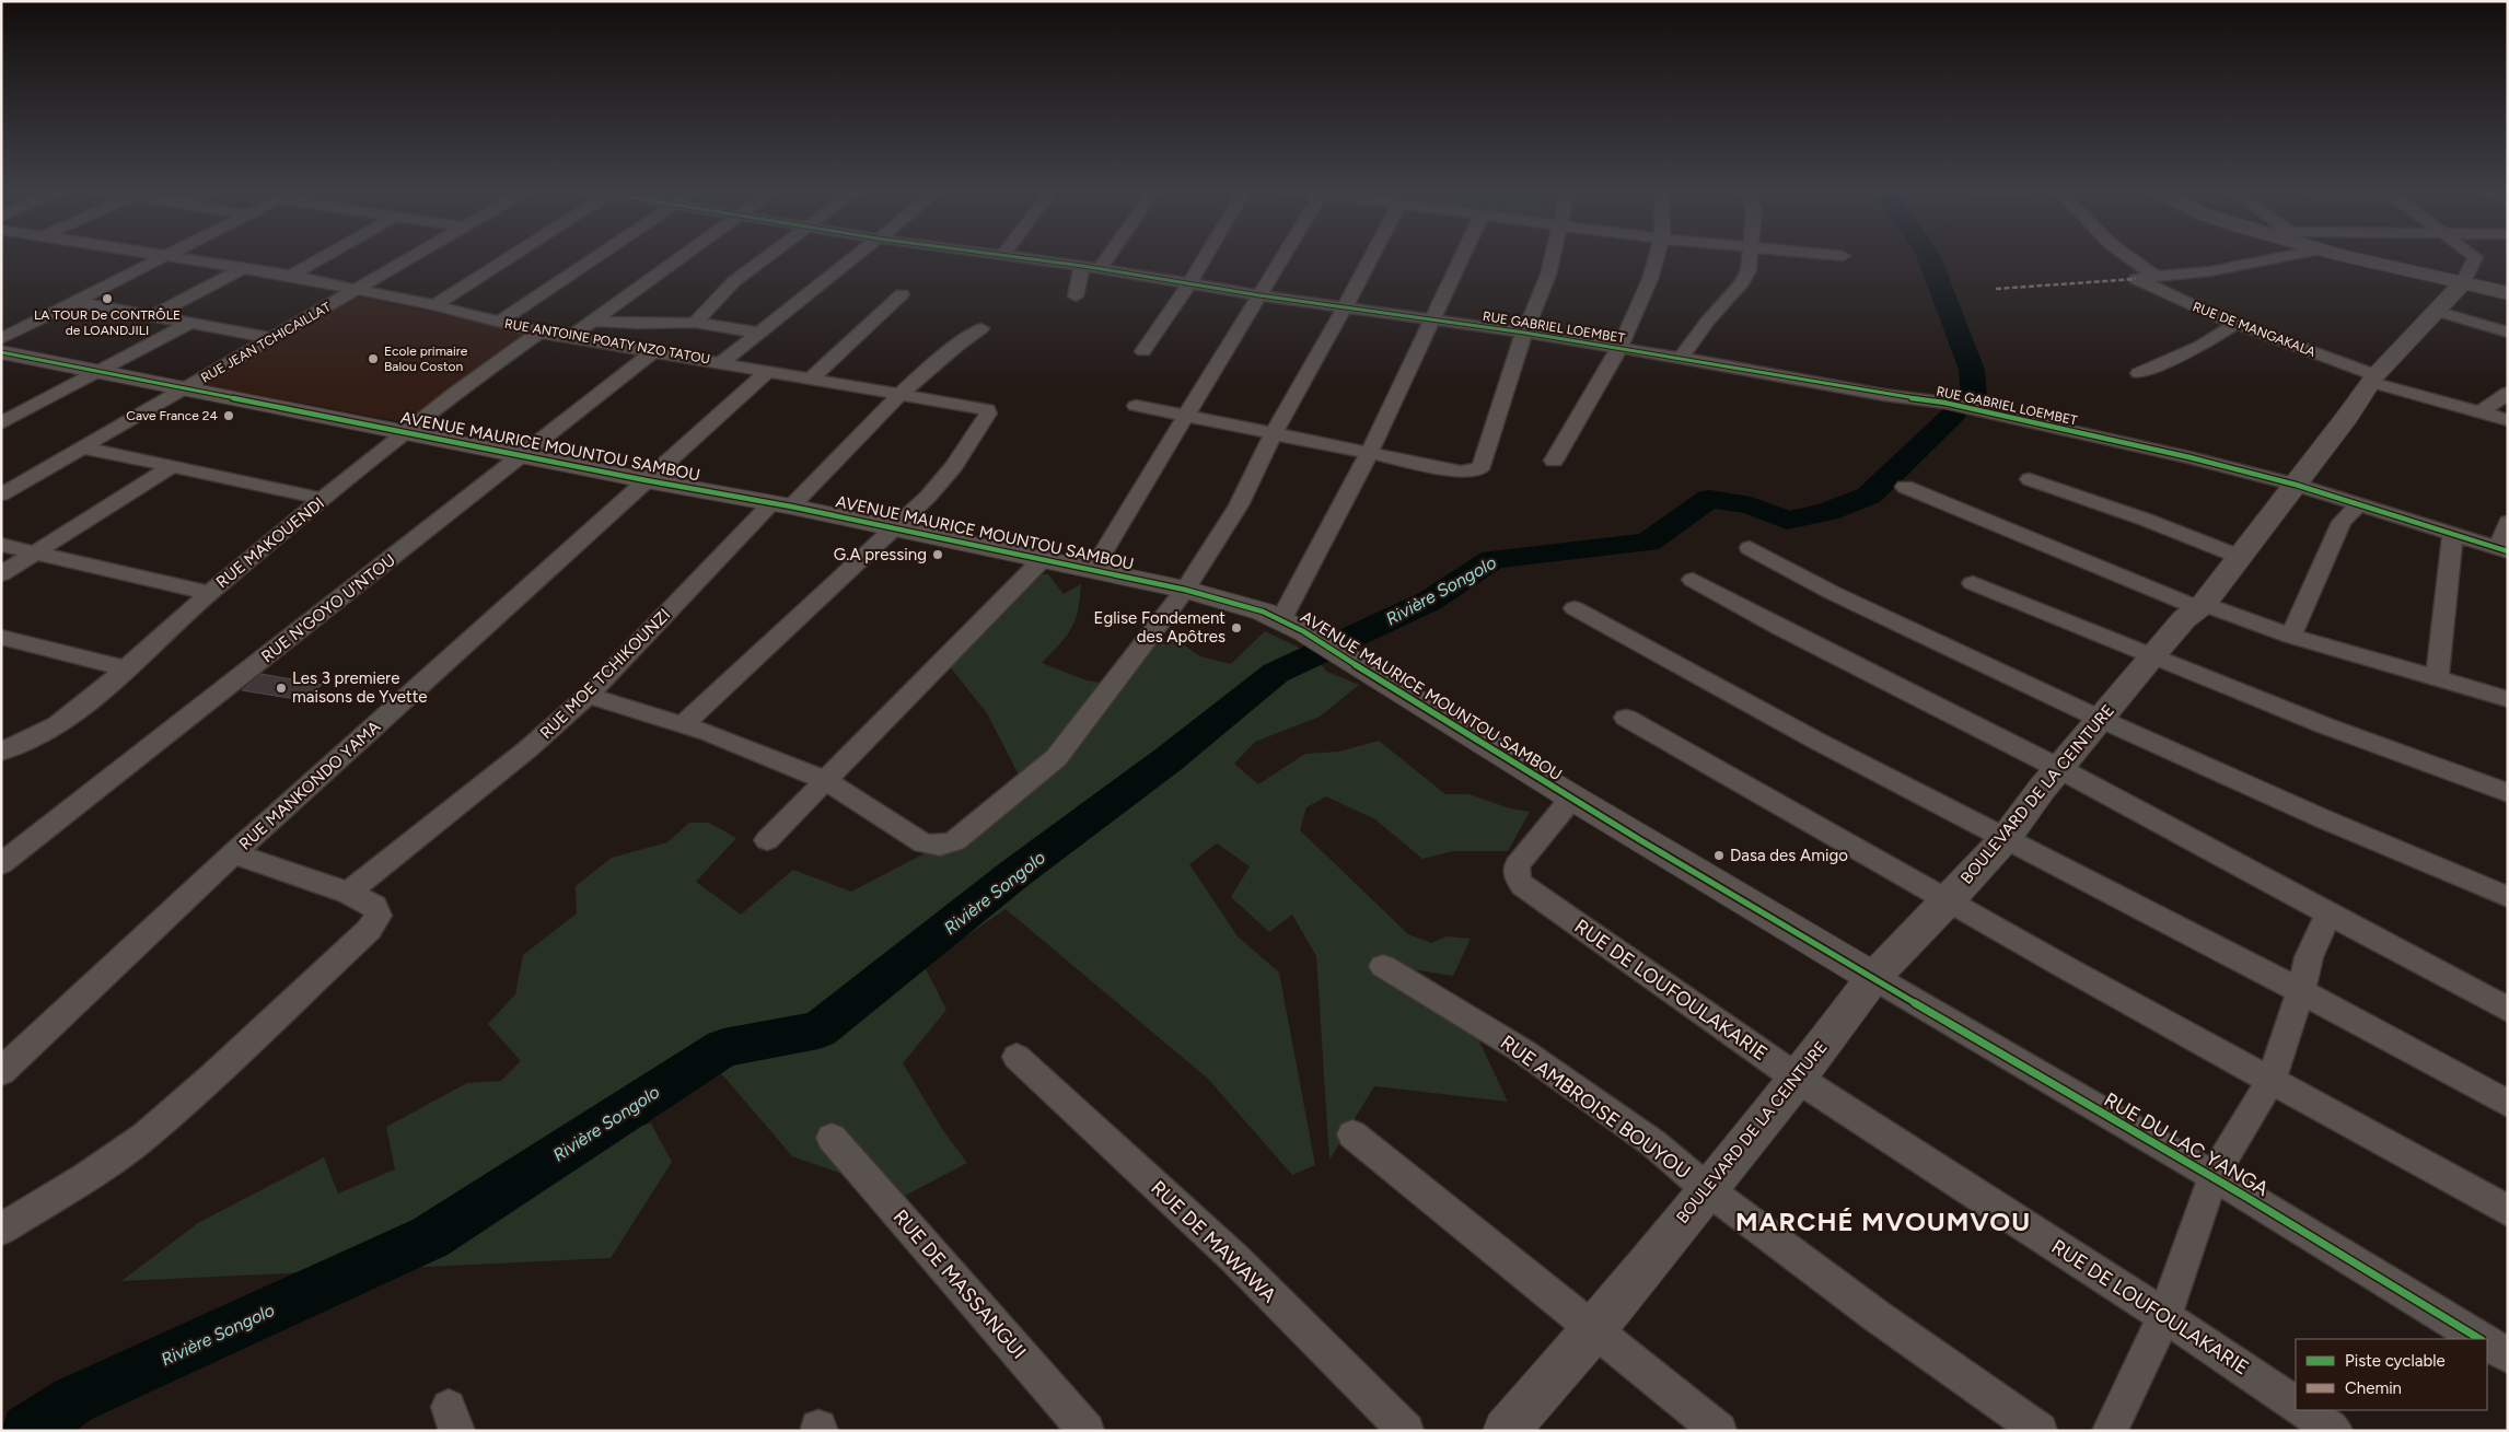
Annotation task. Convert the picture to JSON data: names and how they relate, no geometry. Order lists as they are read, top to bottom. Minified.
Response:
{"streets":{"street":["RUE GABRIEL LOEMBET","RUE DE MANGAKALA","RUE ANTOINE POATY NZO TATOU","RUE JEAN TCHICAILLAT","AVENUE MAURICE MOUNTOU SAMBOU","RUE MAKOUENDI","RUE N'GOYO U'NTOU","RUE MOE TCHIKOUNZI","RUE MANKONDO YAMA","BOULEVARD DE LA CEINTURE","RUE DE LOUFOULAKARIE","RUE AMBROISE BOUYOU","RUE DU LAC YANGA","RUE DE MAWAWA","RUE DE MASSANGUI"]},"crossings":[["RUE GABRIEL LOEMBET","BOULEVARD DE LA CEINTURE"],["RUE DE MANGAKALA","BOULEVARD DE LA CEINTURE"],["RUE ANTOINE POATY NZO TATOU","RUE JEAN TCHICAILLAT"],["RUE ANTOINE POATY NZO TATOU","AVENUE MAURICE MOUNTOU SAMBOU"],["RUE ANTOINE POATY NZO TATOU","RUE MAKOUENDI"],["RUE ANTOINE POATY NZO TATOU","RUE N'GOYO U'NTOU"],["RUE ANTOINE POATY NZO TATOU","RUE MOE TCHIKOUNZI"],["RUE ANTOINE POATY NZO TATOU","RUE MANKONDO YAMA"],["RUE JEAN TCHICAILLAT","AVENUE MAURICE MOUNTOU SAMBOU"],["AVENUE MAURICE MOUNTOU SAMBOU","RUE MAKOUENDI"],["AVENUE MAURICE MOUNTOU SAMBOU","RUE N'GOYO U'NTOU"],["AVENUE MAURICE MOUNTOU SAMBOU","RUE MOE TCHIKOUNZI"],["AVENUE MAURICE MOUNTOU SAMBOU","RUE MANKONDO YAMA"],["AVENUE MAURICE MOUNTOU SAMBOU","BOULEVARD DE LA CEINTURE"],["AVENUE MAURICE MOUNTOU SAMBOU","RUE DE LOUFOULAKARIE"],["AVENUE MAURICE MOUNTOU SAMBOU","RUE DU LAC YANGA"],["BOULEVARD DE LA CEINTURE","RUE DE LOUFOULAKARIE"],["BOULEVARD DE LA CEINTURE","RUE AMBROISE BOUYOU"],["BOULEVARD DE LA CEINTURE","RUE DU LAC YANGA"]],"districts":["MARCHÉ MVOUMVOU"],"water":["Rivière Songolo"],"places":["LA TOUR De CONTRÔLE de LOANDJILI","Ecole primaire Balou Coston","Cave France 24","G.A pressing","Eglise Fondement des Apôtres","Les 3 premiere maisons de Yvette","Dasa des Amigo"],"legend":["Piste cyclable","Chemin"]}
